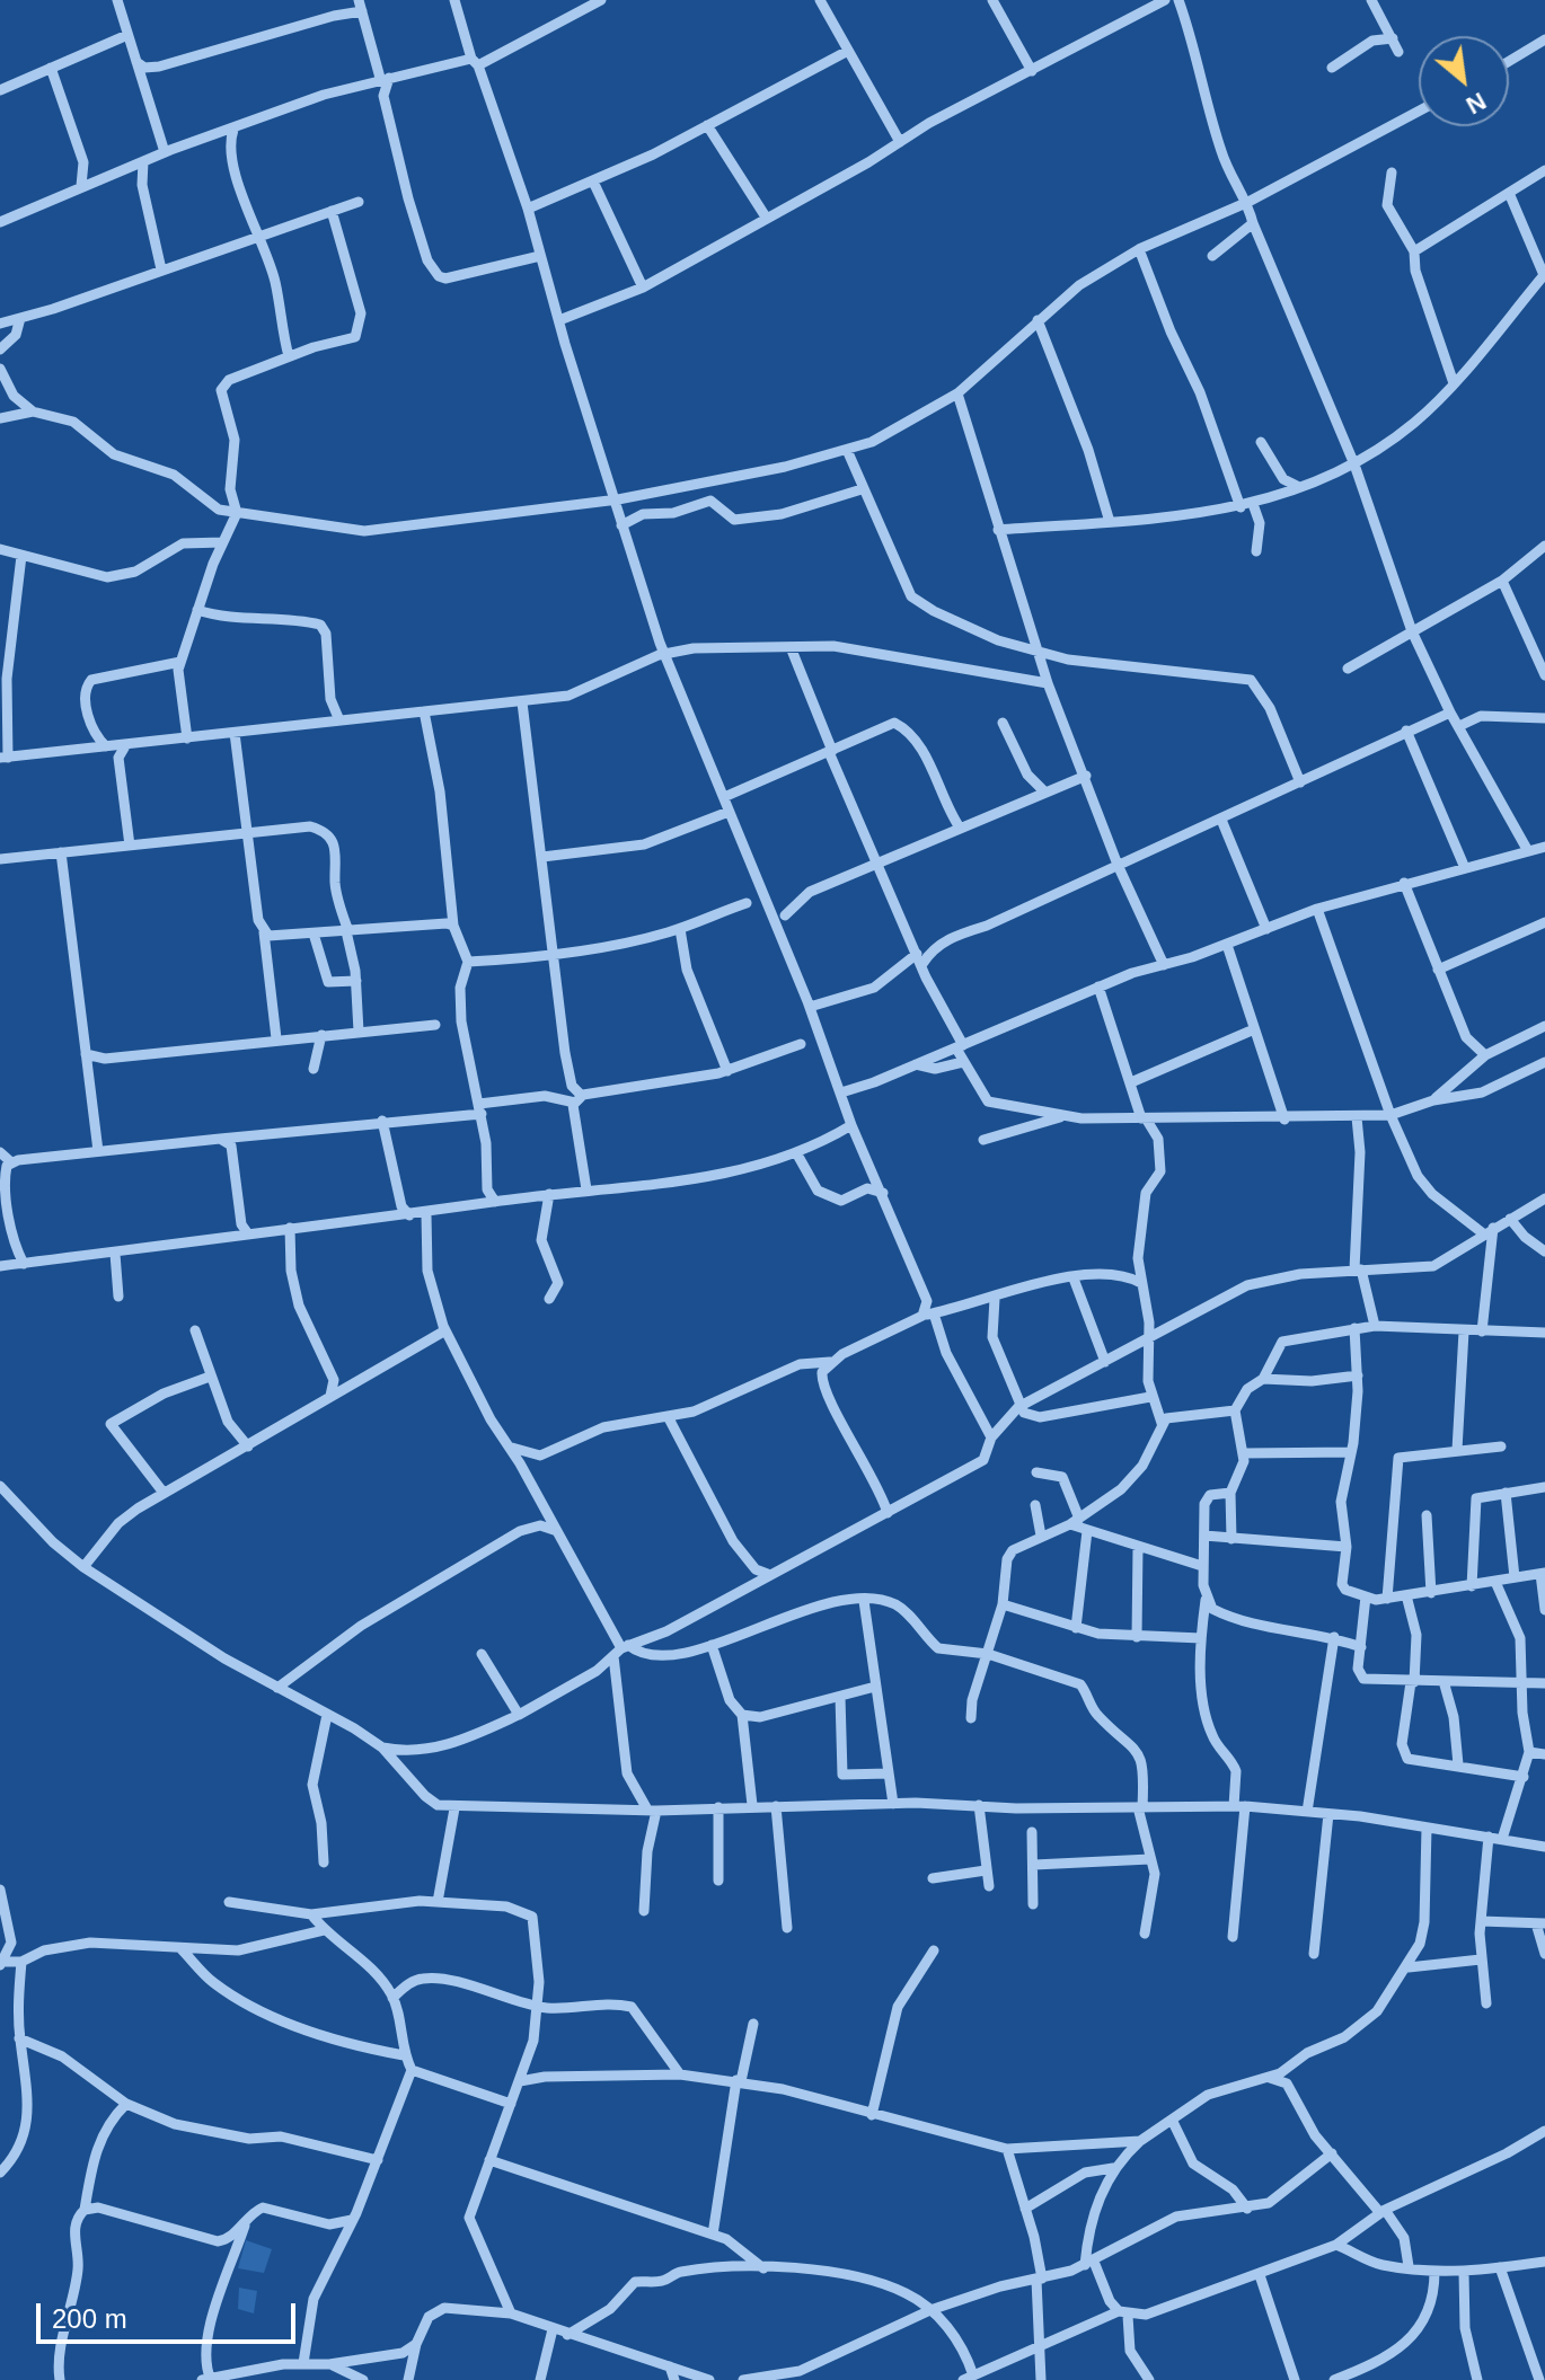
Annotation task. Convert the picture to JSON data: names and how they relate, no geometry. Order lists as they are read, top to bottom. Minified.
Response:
{"scale_bar":"200 m","north":"bottom right"}
